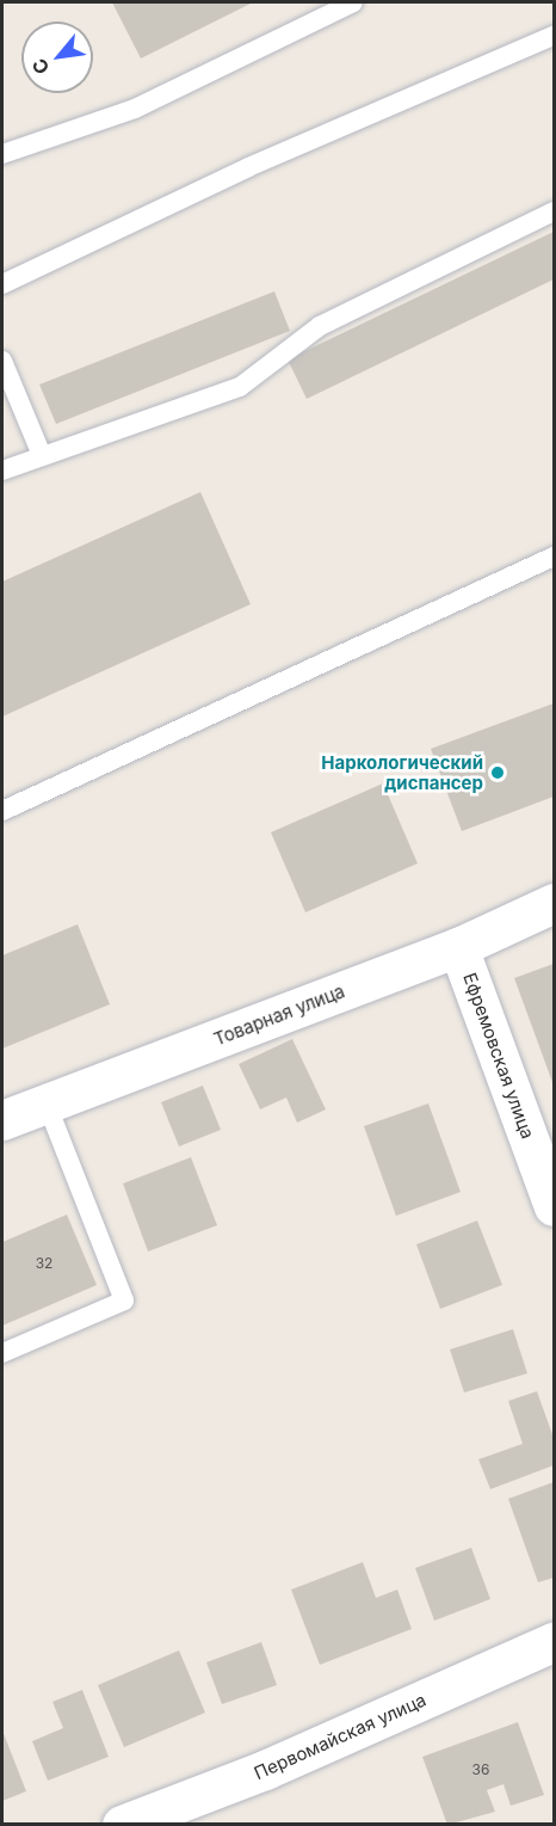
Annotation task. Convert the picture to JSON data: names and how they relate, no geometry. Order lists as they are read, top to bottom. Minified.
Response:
{"streets":{"street":["Товарная улица","Ефремовская улица","Первомайская улица"]},"crossings":[["Товарная улица","Ефремовская улица"]],"places":["Наркологический диспансер"],"house_numbers":["32","36"],"north":"bottom left"}
